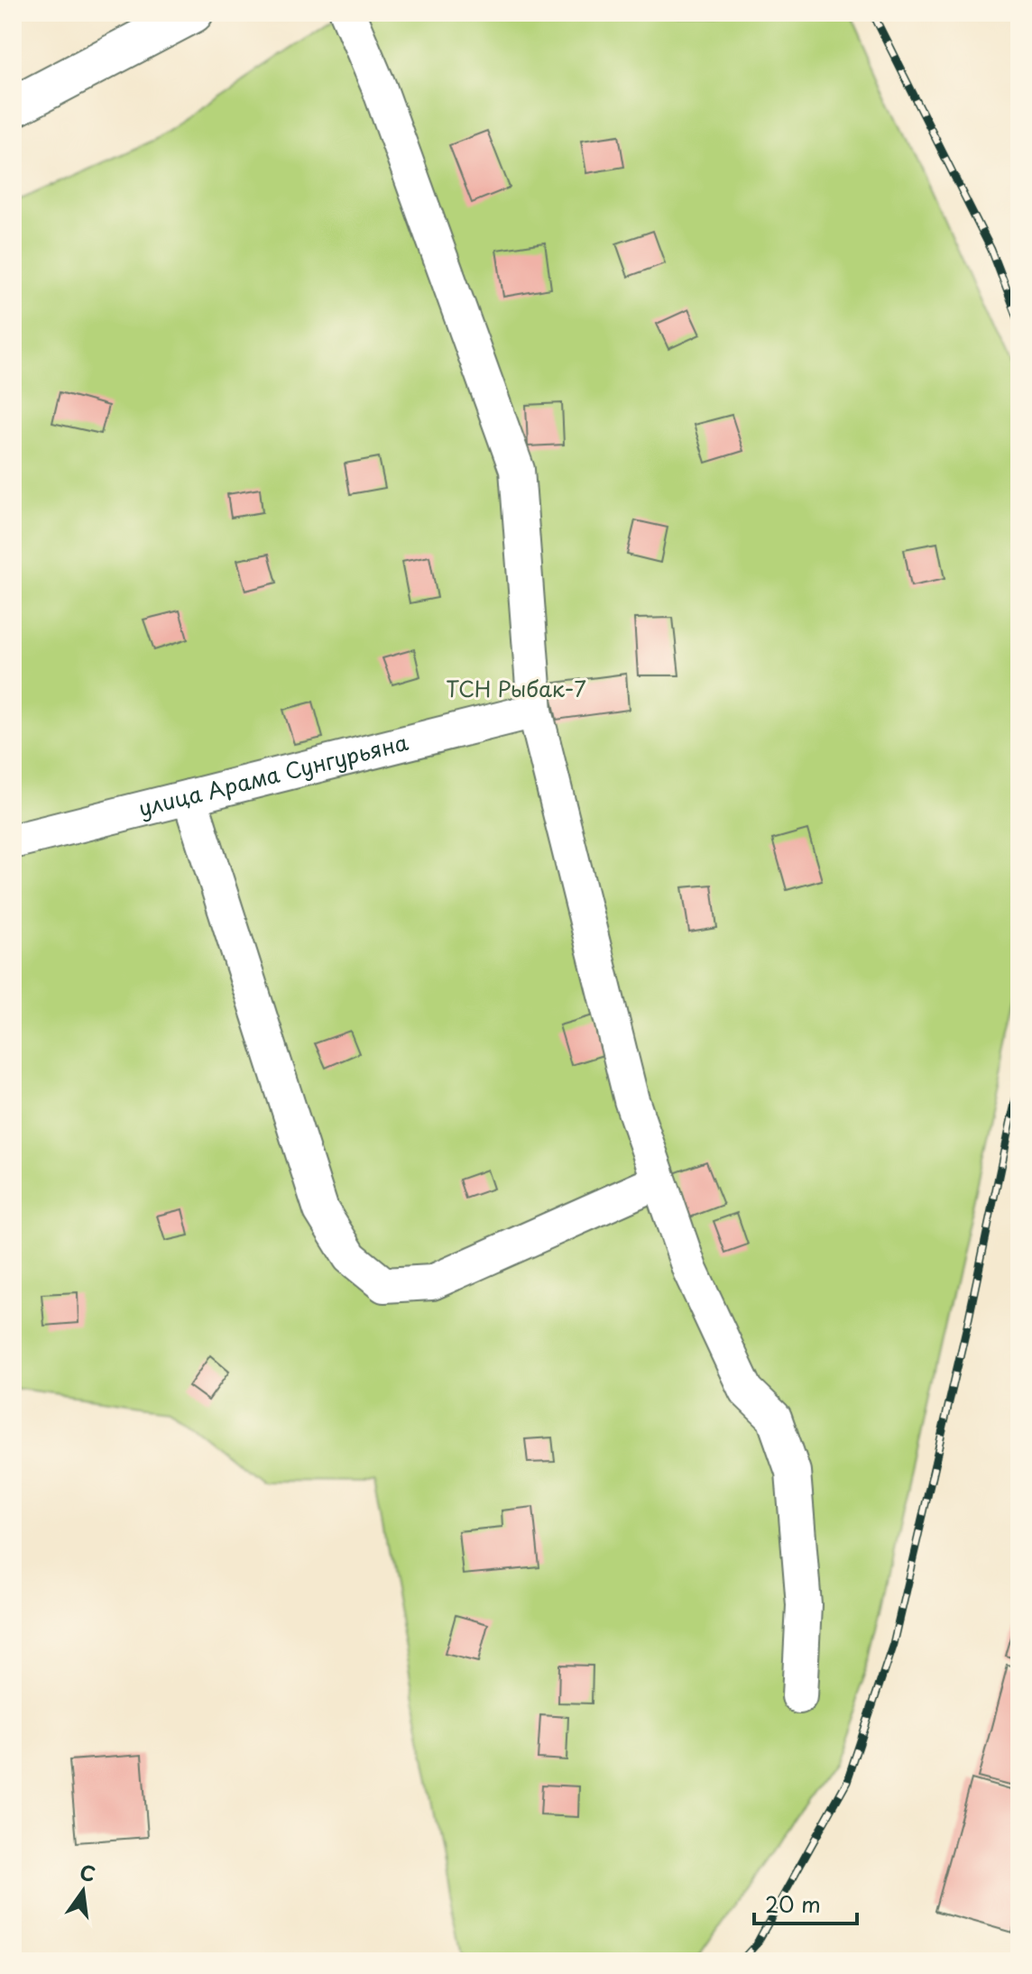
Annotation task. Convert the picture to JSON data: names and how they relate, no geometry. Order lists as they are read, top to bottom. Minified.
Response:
{"streets":{"lane":["улица Арама Сунгурьяна"]},"parks":["ТСН Рыбак-7"],"scale_bar":"20 m","north":"top"}
